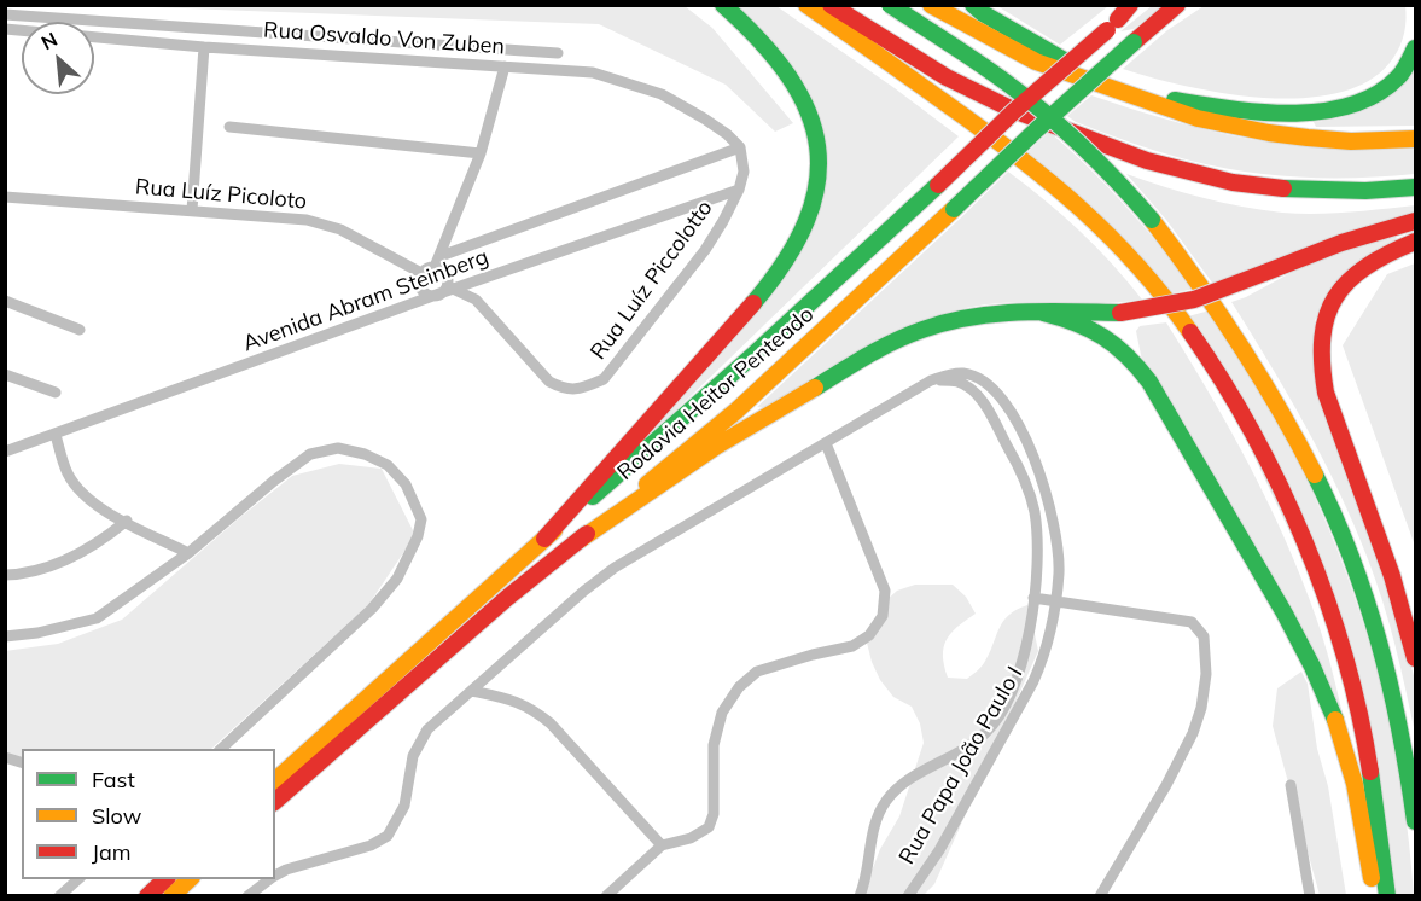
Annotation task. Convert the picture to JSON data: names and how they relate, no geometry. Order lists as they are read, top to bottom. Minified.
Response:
{"streets":{"main road":["Rodovia Heitor Penteado"],"street":["Rua Osvaldo Von Zuben","Rua Luíz Picoloto","Rua Luíz Piccolotto","Avenida Abram Steinberg","Rua Papa João Paulo I"]},"crossings":[["Rua Luíz Picoloto","Avenida Abram Steinberg"],["Rua Luíz Piccolotto","Avenida Abram Steinberg"]],"legend":["Fast","Slow","Jam"],"north":"top left"}
